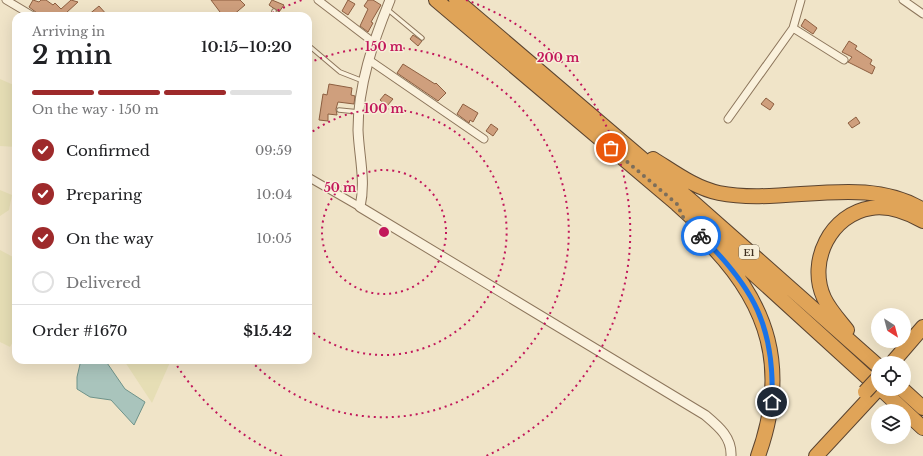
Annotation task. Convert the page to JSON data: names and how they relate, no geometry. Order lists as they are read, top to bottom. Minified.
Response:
{"streets":{"highway":["E1"]},"north":"bottom right","page":{"heading":["2 min","Arriving in","10:15–10:20"],"panel":["Order #1670","$15.42"],"bar":"On the way · 150 m","list":[["Confirmed","09:59"],["Preparing","10:04"],["On the way","10:05"],"Delivered"]},"rings":["150 m","200 m","100 m","50 m"]}
